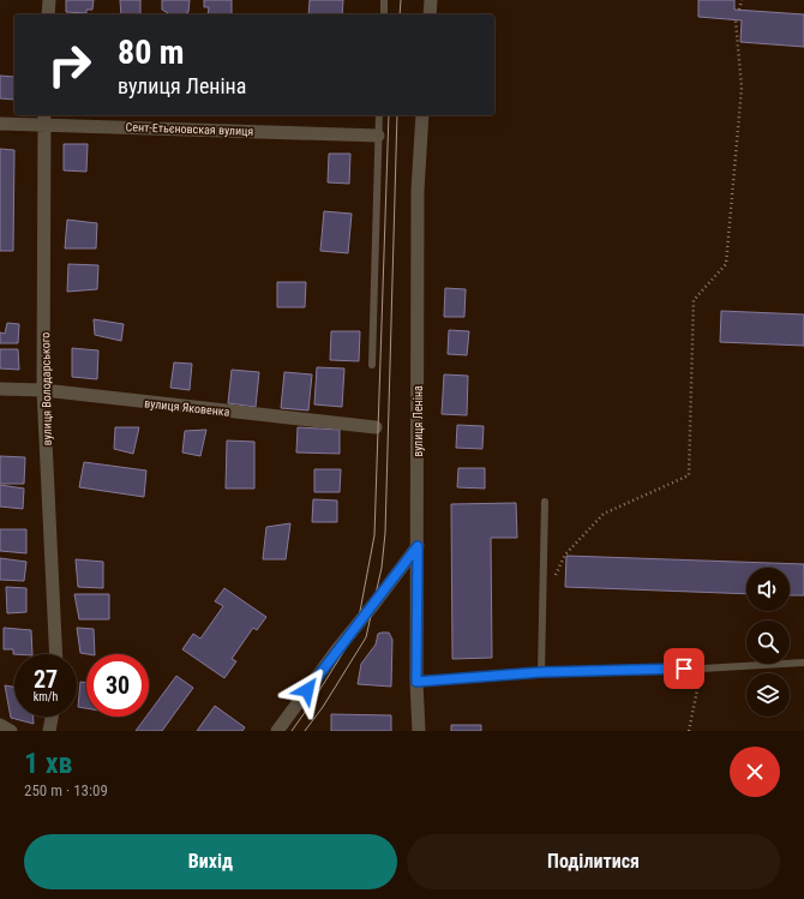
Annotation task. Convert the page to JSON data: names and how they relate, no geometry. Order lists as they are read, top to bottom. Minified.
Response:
{"streets":{"street":["Сент-Етьєновская вулиця","вулиця Володарського","вулиця Яковенка","вулиця Леніна"]},"crossings":[["Сент-Етьєновская вулиця","вулиця Володарського"],["вулиця Володарського","вулиця Яковенка"]],"page":{"turn":["80 m","вулиця Леніна"],"speed":"27 km/h","limit":"30","heading":["1 хв","250 m · 13:09"],"buttons":["Вихід","Поділитися"]}}
